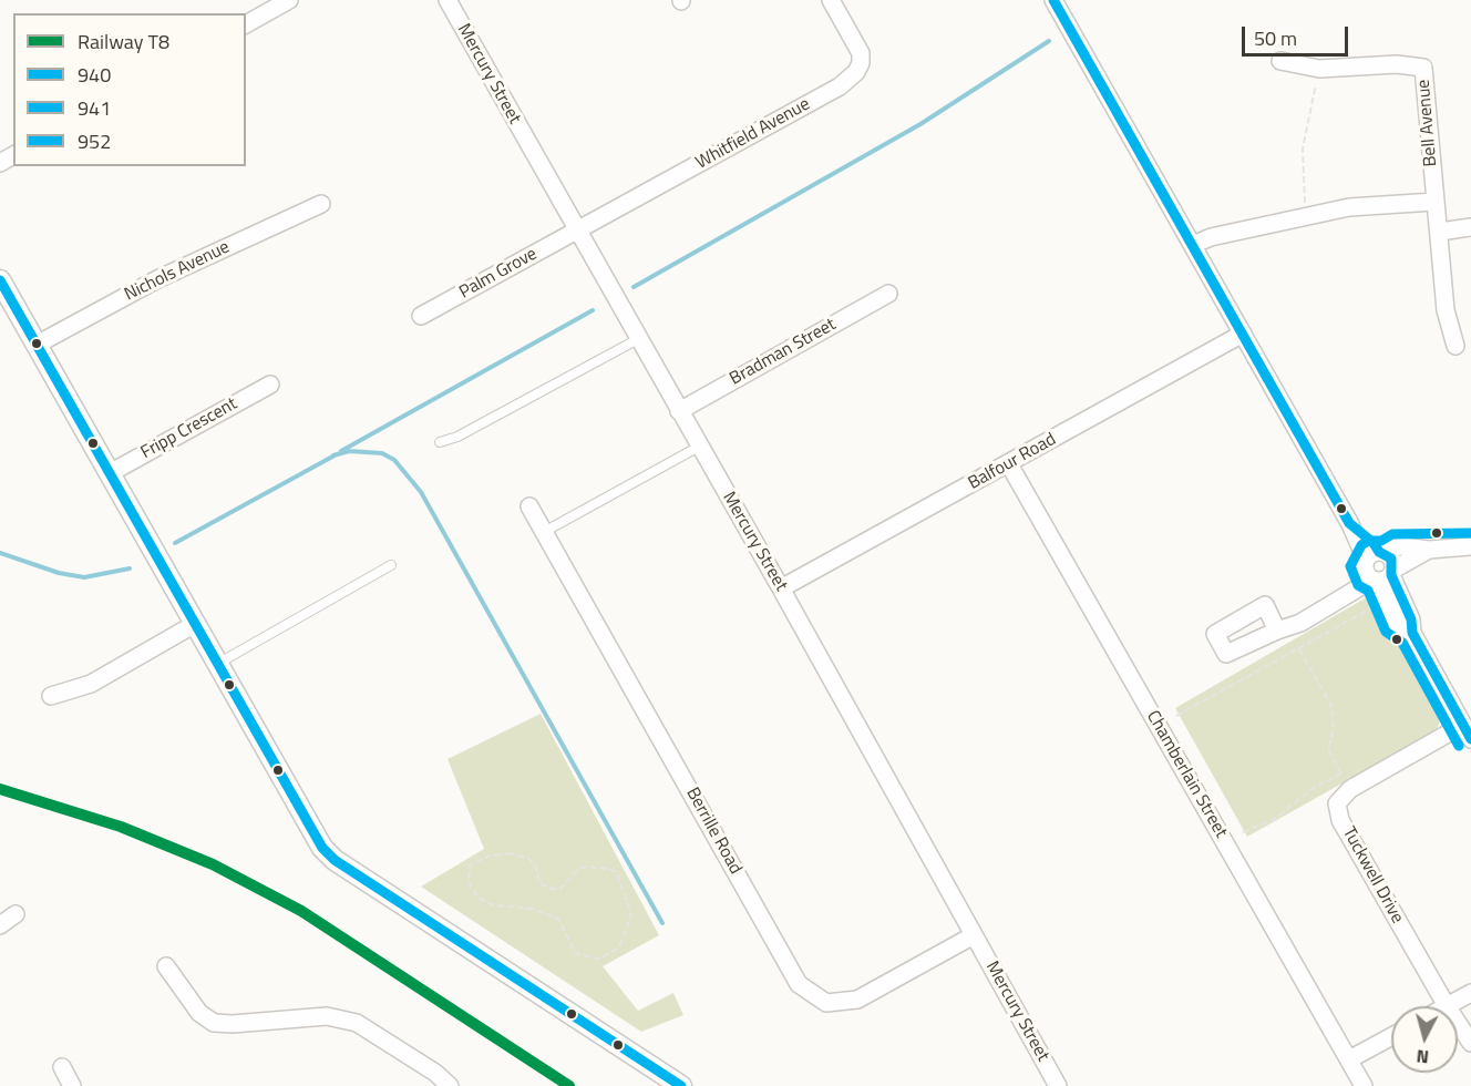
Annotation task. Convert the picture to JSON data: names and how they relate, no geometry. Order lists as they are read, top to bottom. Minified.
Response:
{"streets":{"street":["Mercury Street","Bell Avenue","Whitfield Avenue","Nichols Avenue","Palm Grove","Bradman Street","Fripp Crescent","Balfour Road","Chamberlain Street","Berrille Road","Tuckwell Drive"]},"crossings":[["Mercury Street","Whitfield Avenue"],["Mercury Street","Palm Grove"],["Mercury Street","Bradman Street"],["Mercury Street","Balfour Road"],["Mercury Street","Berrille Road"],["Whitfield Avenue","Palm Grove"],["Balfour Road","Chamberlain Street"]],"lines":["transit line 941","transit line 940","transit line 952","rail line T8"],"legend":["Railway T8","940","941","952"],"scale_bar":"50 m","north":"bottom"}
